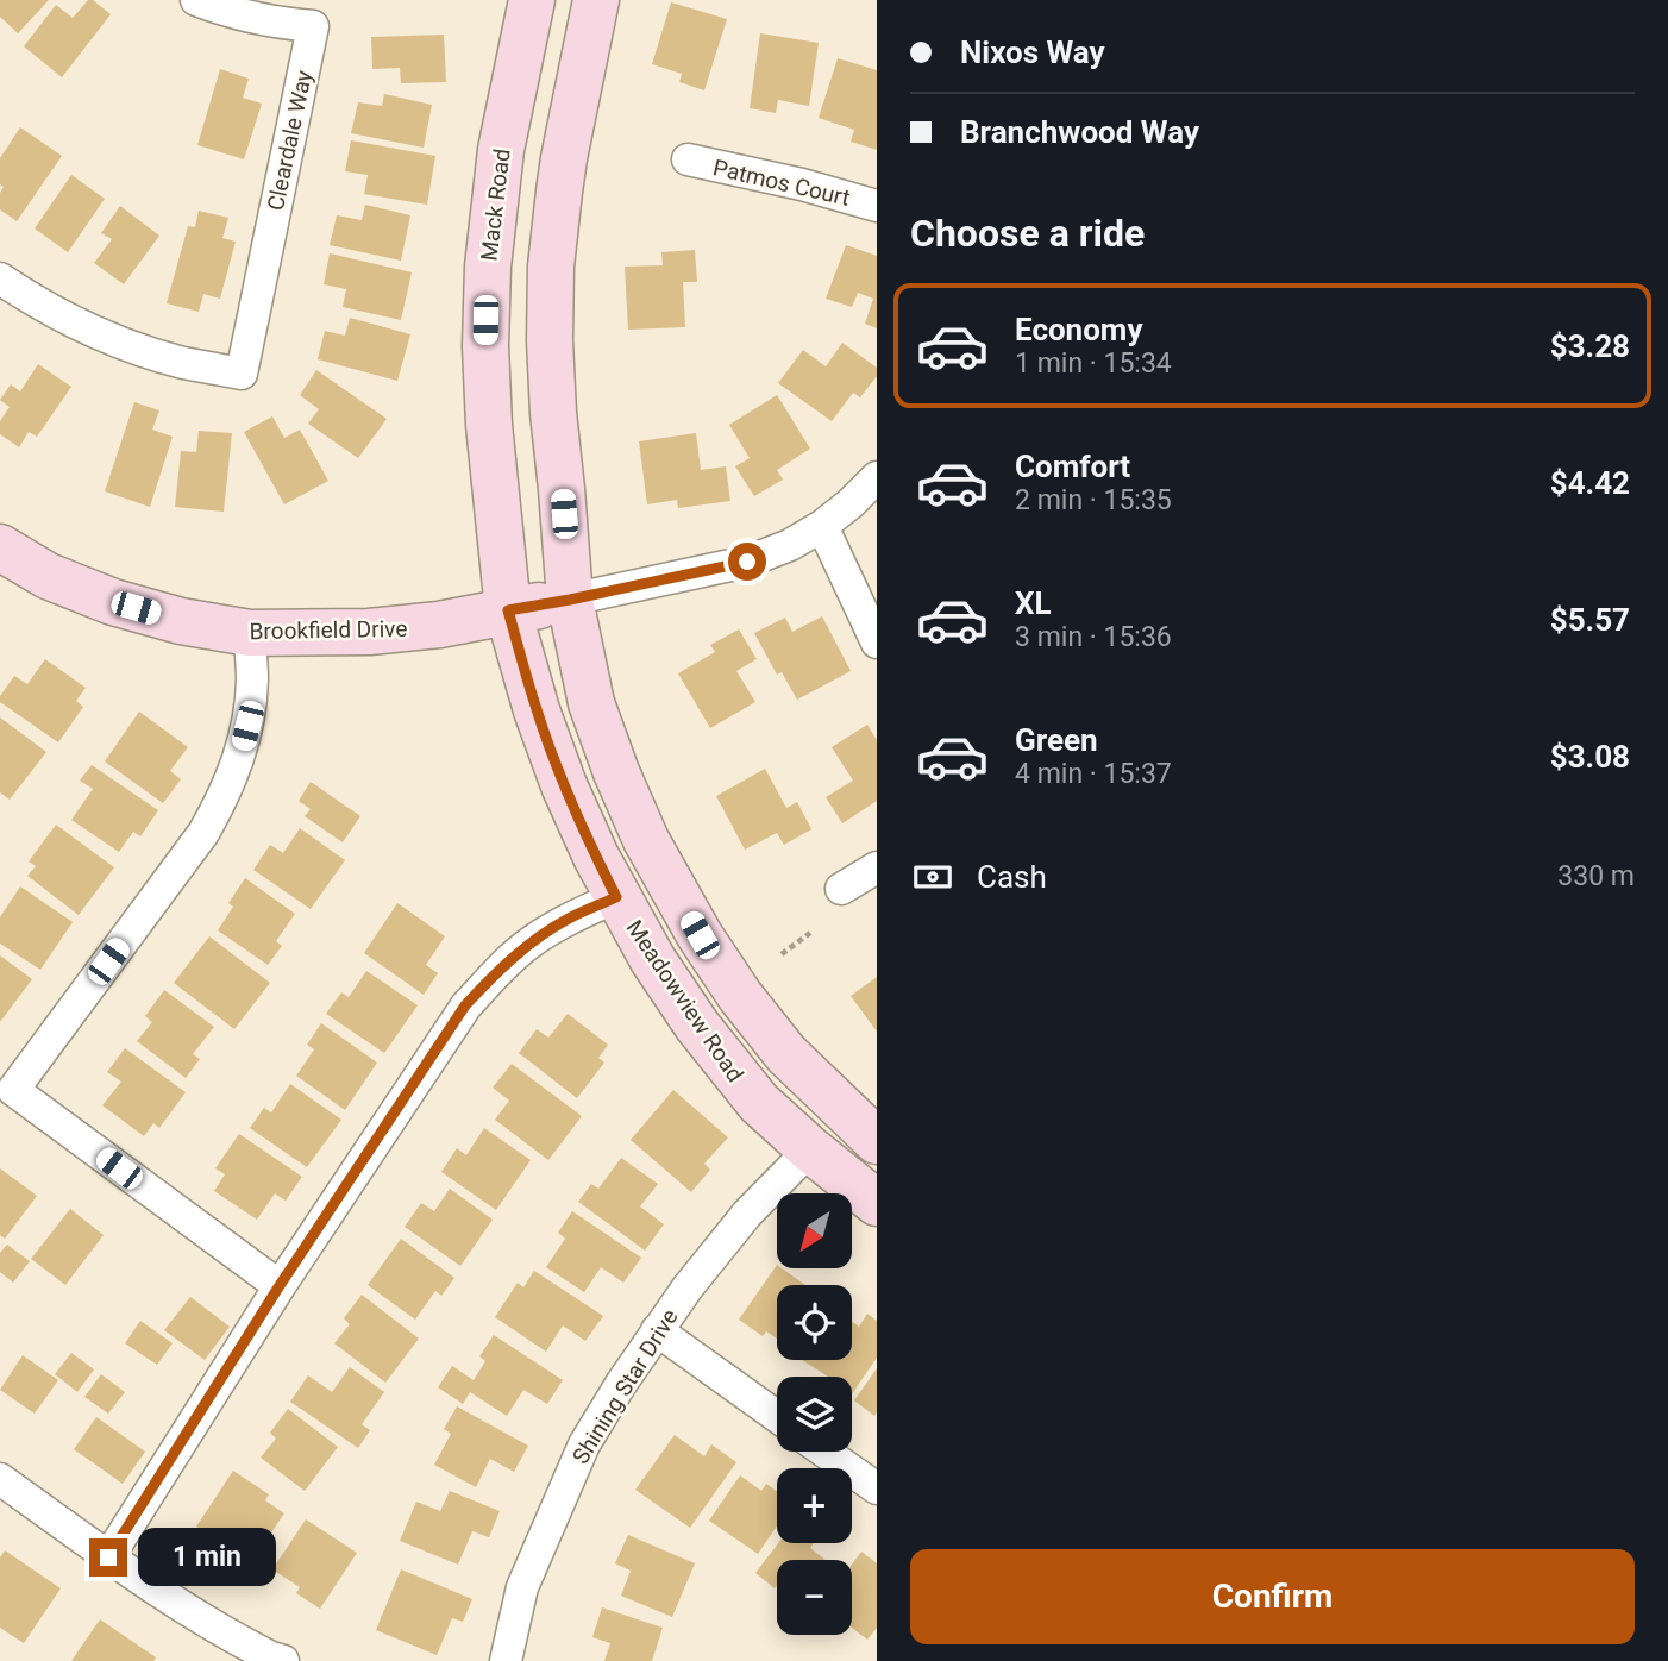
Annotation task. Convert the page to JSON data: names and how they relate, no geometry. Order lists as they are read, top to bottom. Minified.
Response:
{"streets":{"main road":["Mack Road","Brookfield Drive","Meadowview Road"],"street":["Cleardale Way","Patmos Court","Shining Star Drive"]},"crossings":[["Mack Road","Brookfield Drive"],["Mack Road","Meadowview Road"],["Brookfield Drive","Meadowview Road"],["Meadowview Road","Shining Star Drive"]],"north":"bottom left","page":{"banner":["Nixos Way","Branchwood Way"],"heading":"Choose a ride","list":[{"name":"Economy","note":"1 min · 15:34","value":"$3.28"},{"name":"Comfort","note":"2 min · 15:35","value":"$4.42"},{"name":"XL","note":"3 min · 15:36","value":"$5.57"},{"name":"Green","note":"4 min · 15:37","value":"$3.08"}],"pay":["Cash","330 m"],"map_buttons":["+","−"],"bubble":"1 min","buttons":"Confirm"}}
